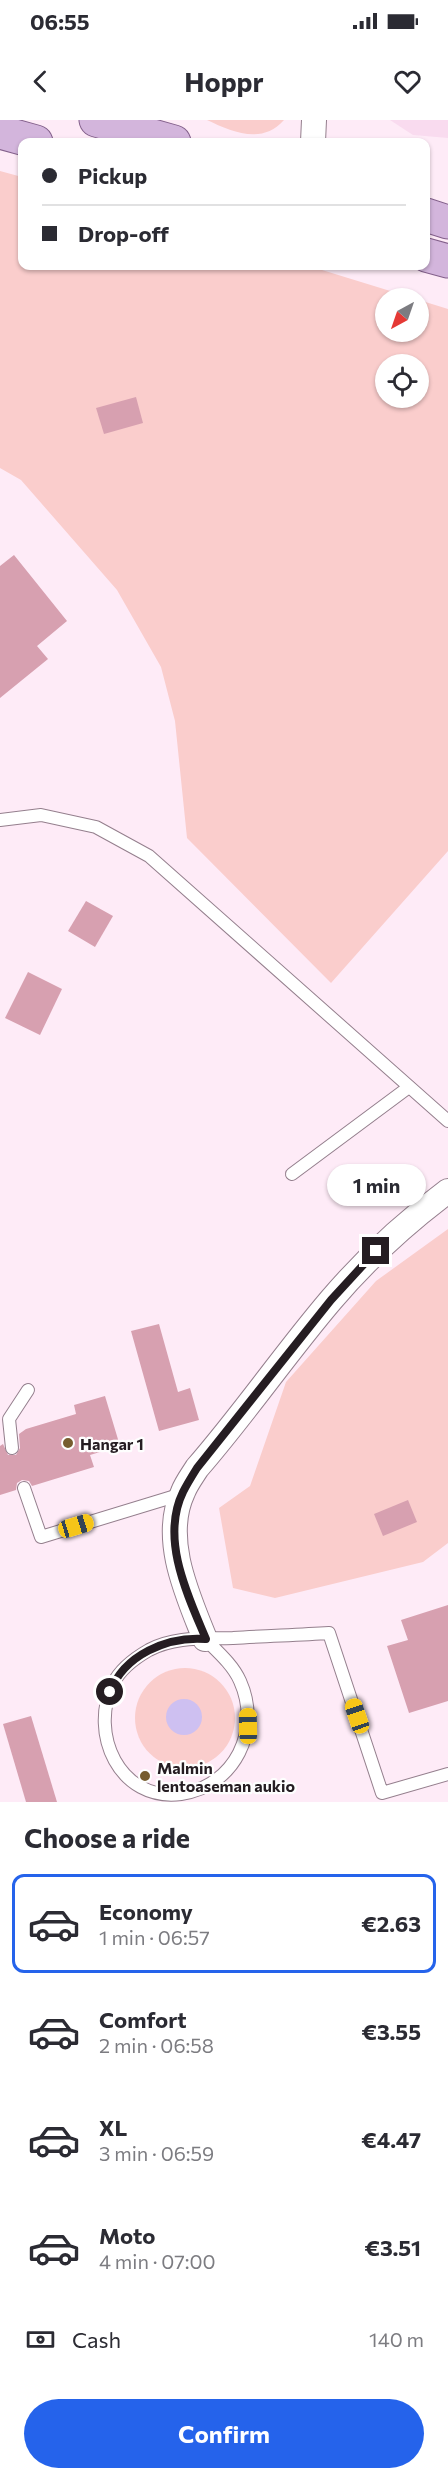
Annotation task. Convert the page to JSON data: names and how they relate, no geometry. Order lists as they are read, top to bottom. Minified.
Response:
{"places":["Hangar 1","Malmin lentoaseman aukio"],"north":"bottom left","page":{"status":"06:55","header":"Hoppr","banner":["Pickup","Drop-off"],"bubble":"1 min","heading":"Choose a ride","list":[{"name":"Economy","note":"1 min · 06:57","value":"€2.63"},{"name":"Comfort","note":"2 min · 06:58","value":"€3.55"},{"name":"XL","note":"3 min · 06:59","value":"€4.47"},{"name":"Moto","note":"4 min · 07:00","value":"€3.51"}],"pay":["Cash","140 m"],"buttons":"Confirm"}}
